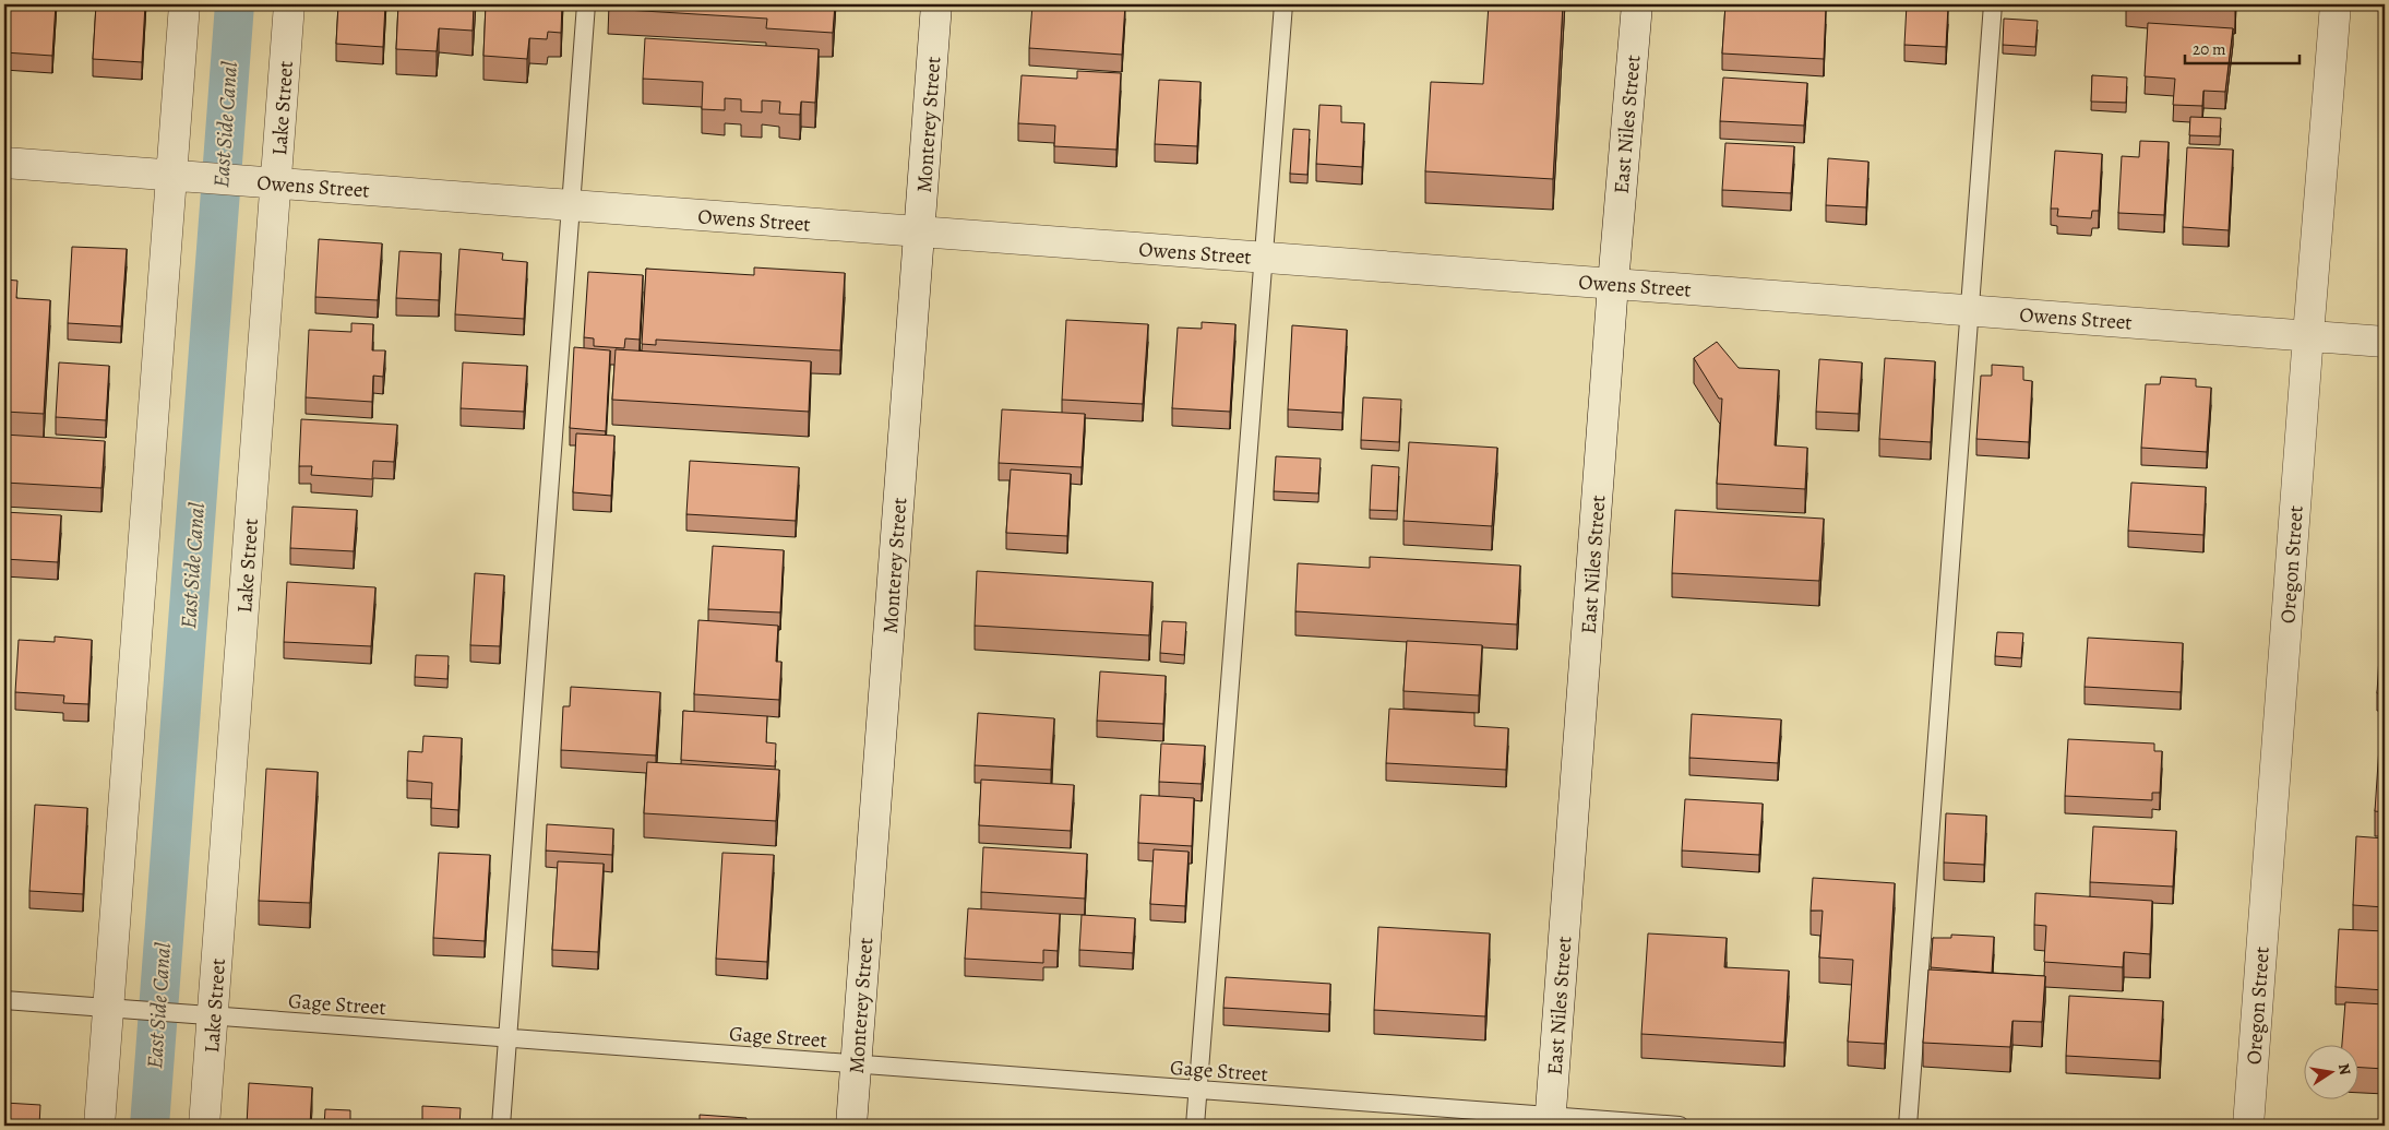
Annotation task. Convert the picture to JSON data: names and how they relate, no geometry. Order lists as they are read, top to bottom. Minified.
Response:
{"streets":{"street":["Lake Street","Monterey Street","East Niles Street","Owens Street","Oregon Street"],"lane":["Gage Street"]},"crossings":[["Lake Street","Owens Street"],["Lake Street","Gage Street"],["Monterey Street","Owens Street"],["Monterey Street","Gage Street"],["East Niles Street","Owens Street"],["East Niles Street","Gage Street"],["Owens Street","Oregon Street"]],"water":["East Side Canal"],"scale_bar":"20 m","north":"right"}
